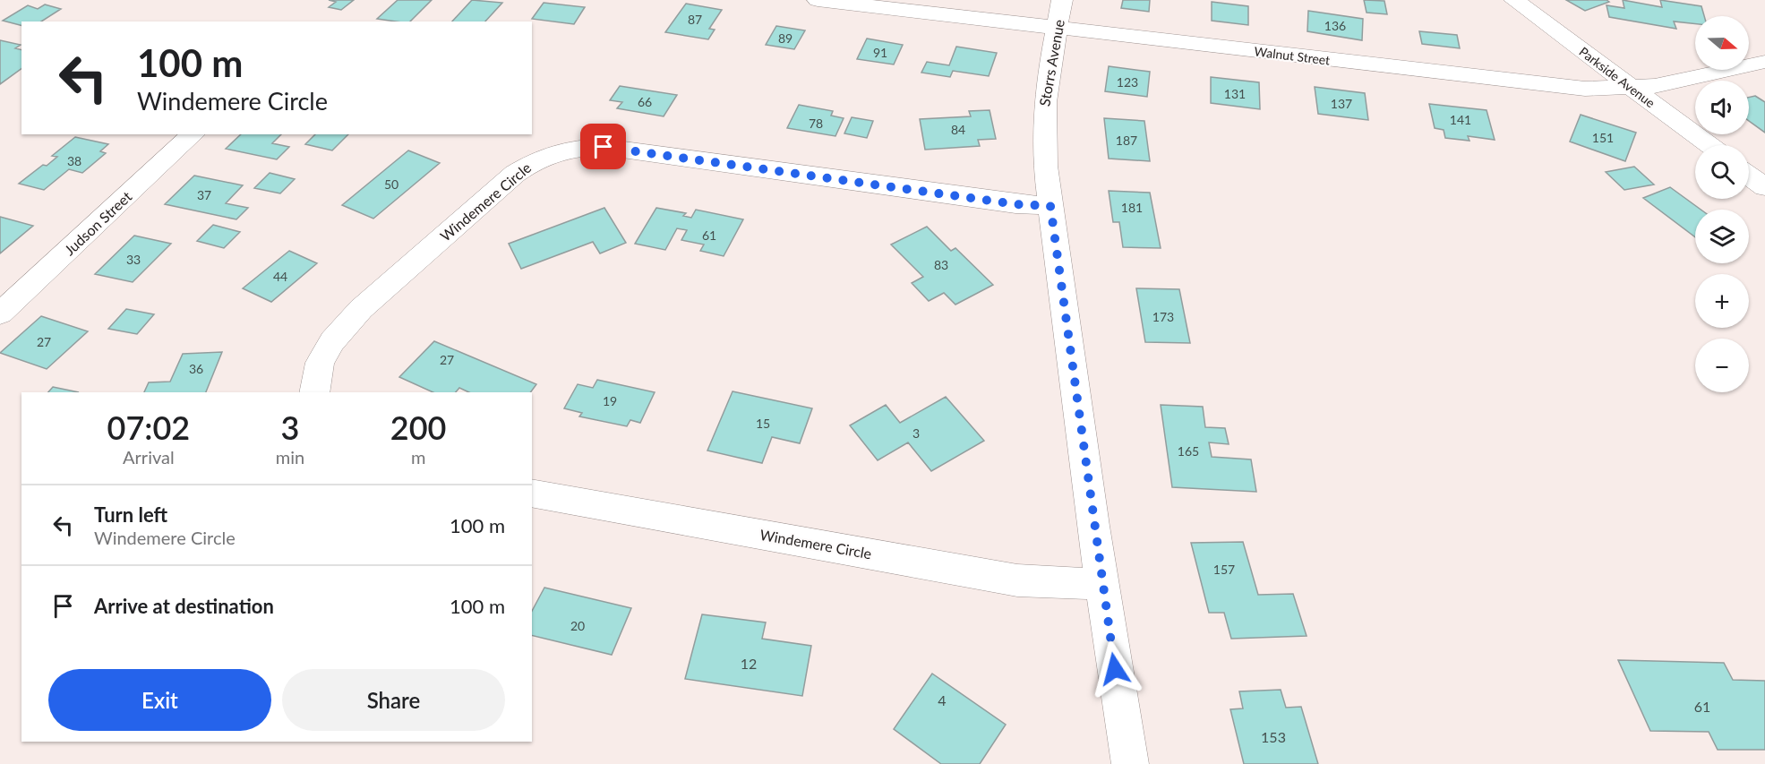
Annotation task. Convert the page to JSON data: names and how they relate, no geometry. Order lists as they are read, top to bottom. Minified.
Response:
{"streets":{"street":["Walnut Street","Storrs Avenue","Parkside Avenue","Windemere Circle","Judson Street"]},"crossings":[["Walnut Street","Storrs Avenue"],["Walnut Street","Parkside Avenue"],["Storrs Avenue","Windemere Circle"]],"house_numbers":["87","136","89","91","123","131","66","137","141","78","84","151","187","38","50","37","181","61","33","83","44","173","27","27","36","19","15","3","165","157","20","12","4","61","153"],"north":"right","page":{"map_buttons":["+","−"],"turn":["100 m","Windemere Circle"],"eta":["07:02","Arrival","3","min","200","m"],"list":[{"name":"Turn left","note":"Windemere Circle","value":"100 m"},{"name":"Arrive at destination","value":"100 m"}],"buttons":["Exit","Share"]}}
